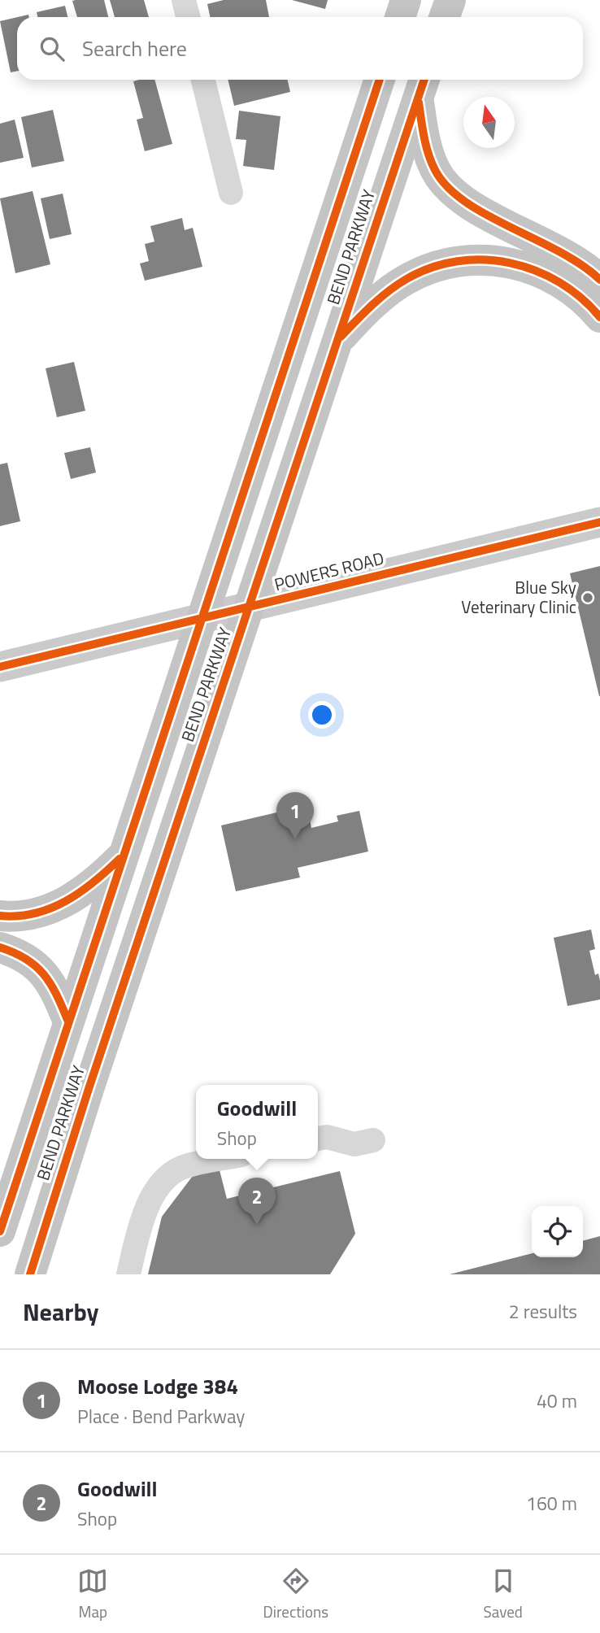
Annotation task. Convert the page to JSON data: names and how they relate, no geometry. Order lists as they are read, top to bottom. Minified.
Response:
{"streets":{"highway":["BEND PARKWAY"],"main road":["POWERS ROAD"]},"crossings":[["BEND PARKWAY","POWERS ROAD"]],"places":["Blue Sky Veterinary Clinic"],"north":"top","page":{"search":"Search here","pins":["1","2"],"popup":["Goodwill","Shop"],"heading":["Nearby","2 results"],"list":[{"mark":"1","name":"Moose Lodge 384","note":"Place · Bend Parkway","value":"40 m"},{"mark":"2","name":"Goodwill","note":"Shop","value":"160 m"}],"nav":["Map","Directions","Saved"]}}
